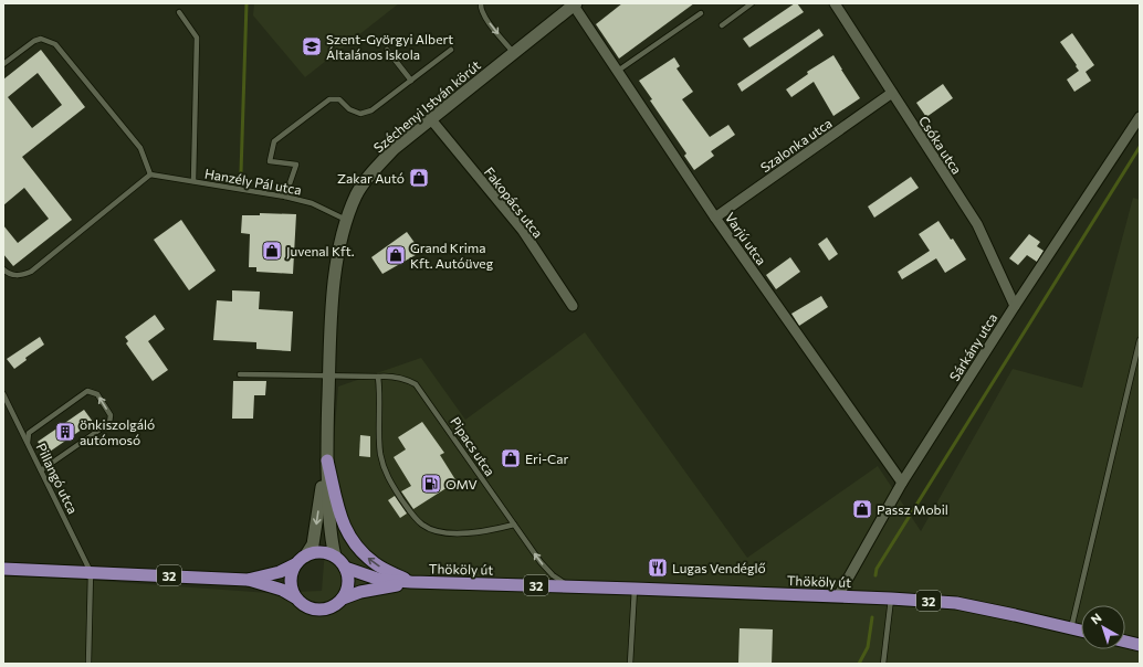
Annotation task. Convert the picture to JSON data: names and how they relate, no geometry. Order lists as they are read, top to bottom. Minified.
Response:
{"streets":{"main road":["Thököly út","32"],"street":["Széchenyi István körút","Szalonka utca","Csóka utca","Fakopács utca","Varjú utca","Sárkány utca"],"lane":["Hanzély Pál utca","Pipacs utca","Pillangó utca"]},"crossings":[["Széchenyi István körút","Hanzély Pál utca"],["Széchenyi István körút","Fakopács utca"],["Széchenyi István körút","Varjú utca"],["Széchenyi István körút","Pipacs utca"],["Széchenyi István körút","Thököly út"],["Széchenyi István körút","32"],["Szalonka utca","Csóka utca"],["Szalonka utca","Varjú utca"],["Csóka utca","Sárkány utca"],["Varjú utca","Sárkány utca"],["Sárkány utca","Thököly út"],["Pipacs utca","Thököly út"],["Pillangó utca","32"],["Thököly út","32"]],"places":{"school or university":["Szent-Györgyi Albert Általános Iskola"],"shop":["Zakar Autó","Juvenal Kft.","Grand Krima Kft. Autóüveg","Eri-Car","Passz Mobil"],"building":["önkiszolgáló autómosó"],"fuel station":["OMV"],"restaurant":["Lugas Vendéglő"]},"north":"top left"}
